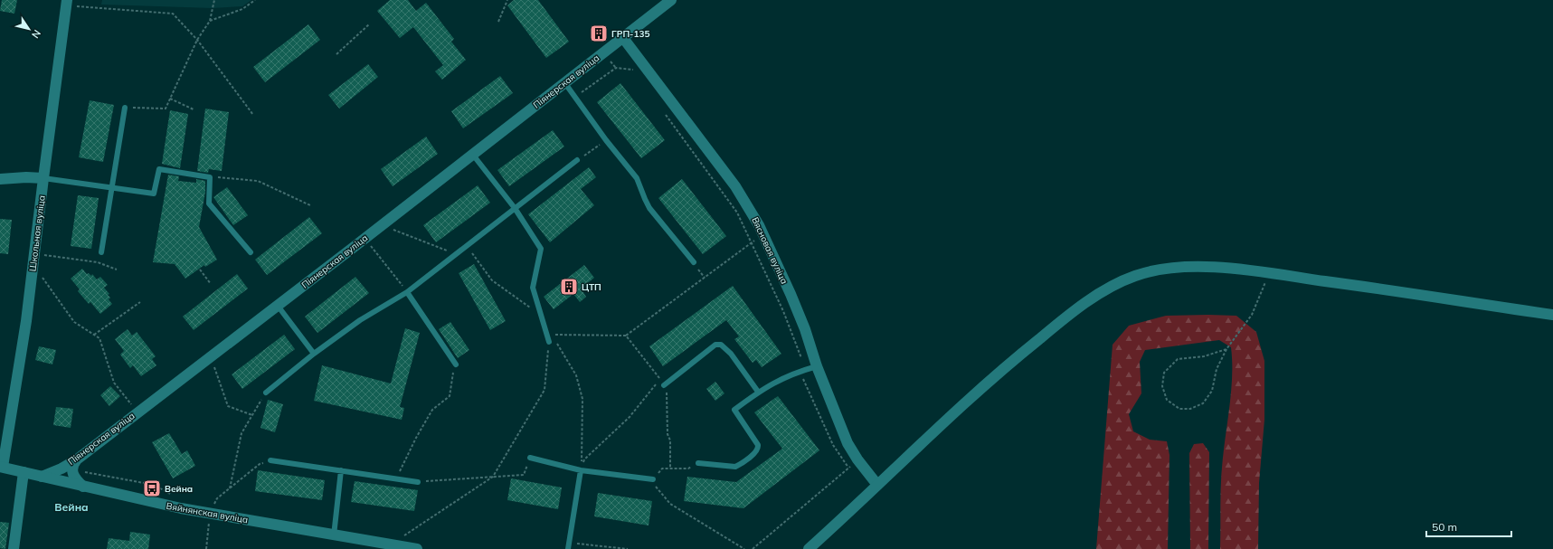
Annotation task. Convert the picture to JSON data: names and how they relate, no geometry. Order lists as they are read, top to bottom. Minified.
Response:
{"streets":{"street":["Піянерская вуліца","Школьная вуліца","Вясновая вуліца","Вяйнянская вуліца"]},"crossings":[["Піянерская вуліца","Вясновая вуліца"],["Піянерская вуліца","Вяйнянская вуліца"],["Школьная вуліца","Вяйнянская вуліца"]],"districts":["Вейна"],"places":{"building":["ГРП-135","ЦТП"],"bus stop":["Вейна"]},"scale_bar":"50 m","north":"bottom right"}
